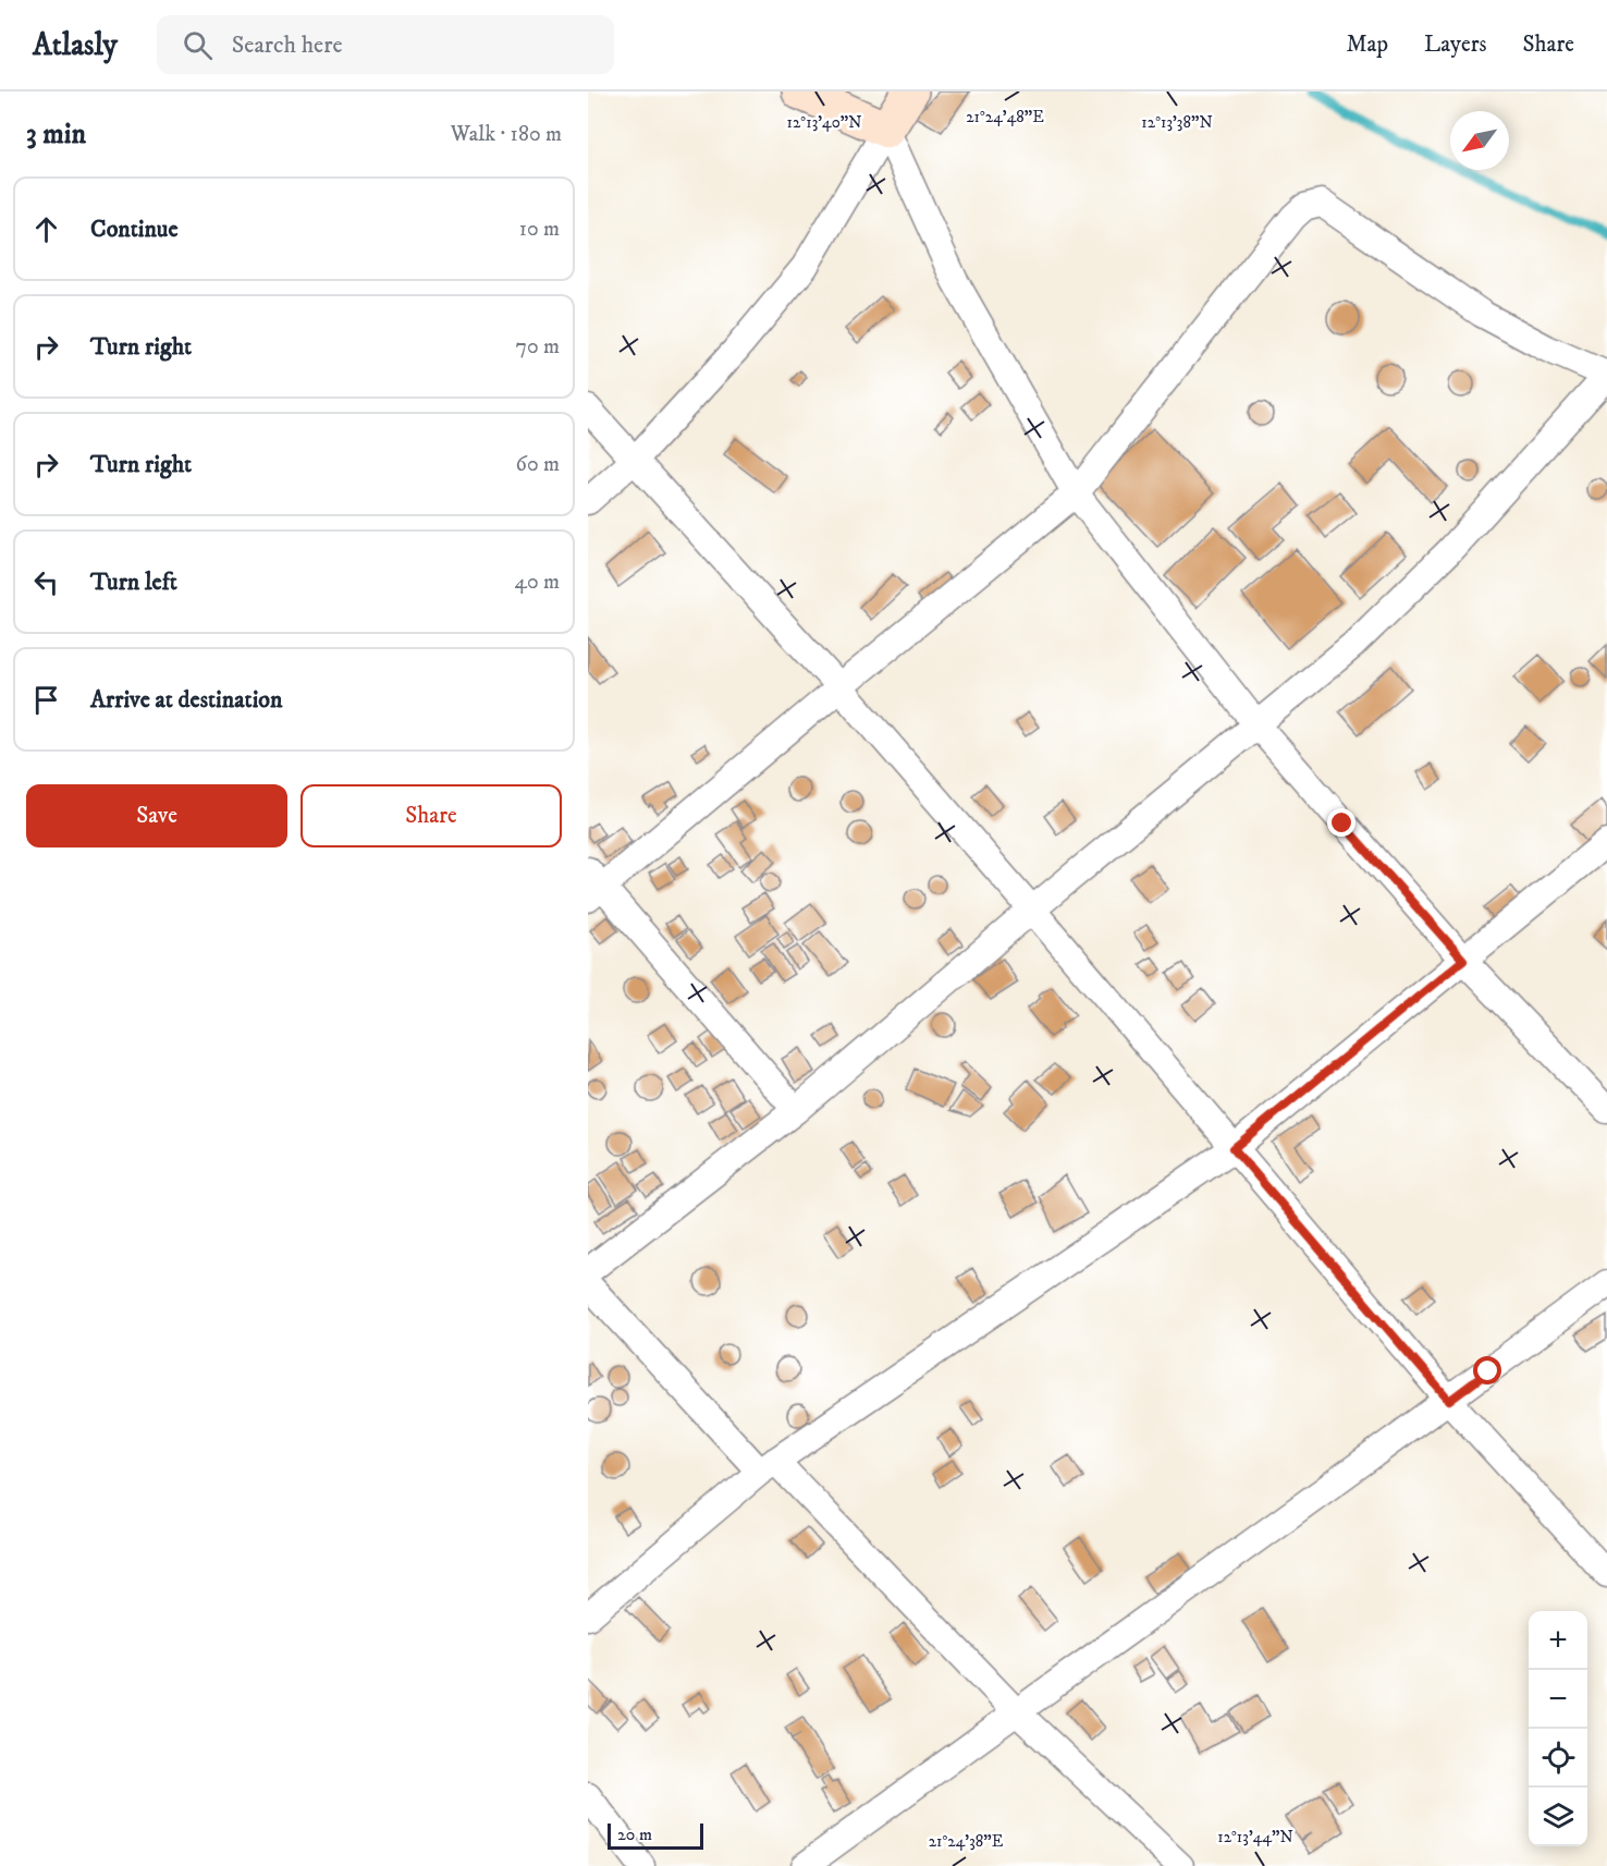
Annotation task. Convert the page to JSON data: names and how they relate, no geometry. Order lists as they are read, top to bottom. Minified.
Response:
{"scale_bar":"20 m","north":"bottom left","page":{"header":"Atlasly","search":"Search here","nav":["Map","Layers","Share"],"heading":["3 min","Walk · 180 m"],"list":[["Continue","10 m"],["Turn right","70 m"],["Turn right","60 m"],["Turn left","40 m"],"Arrive at destination"],"buttons":["Save","Share"],"map_buttons":["+","−"],"scale":"20 m"},"coordinates":["21°24'48\"E","12°13'40\"N","12°13'38\"N","12°13'44\"N","21°24'38\"E"]}
